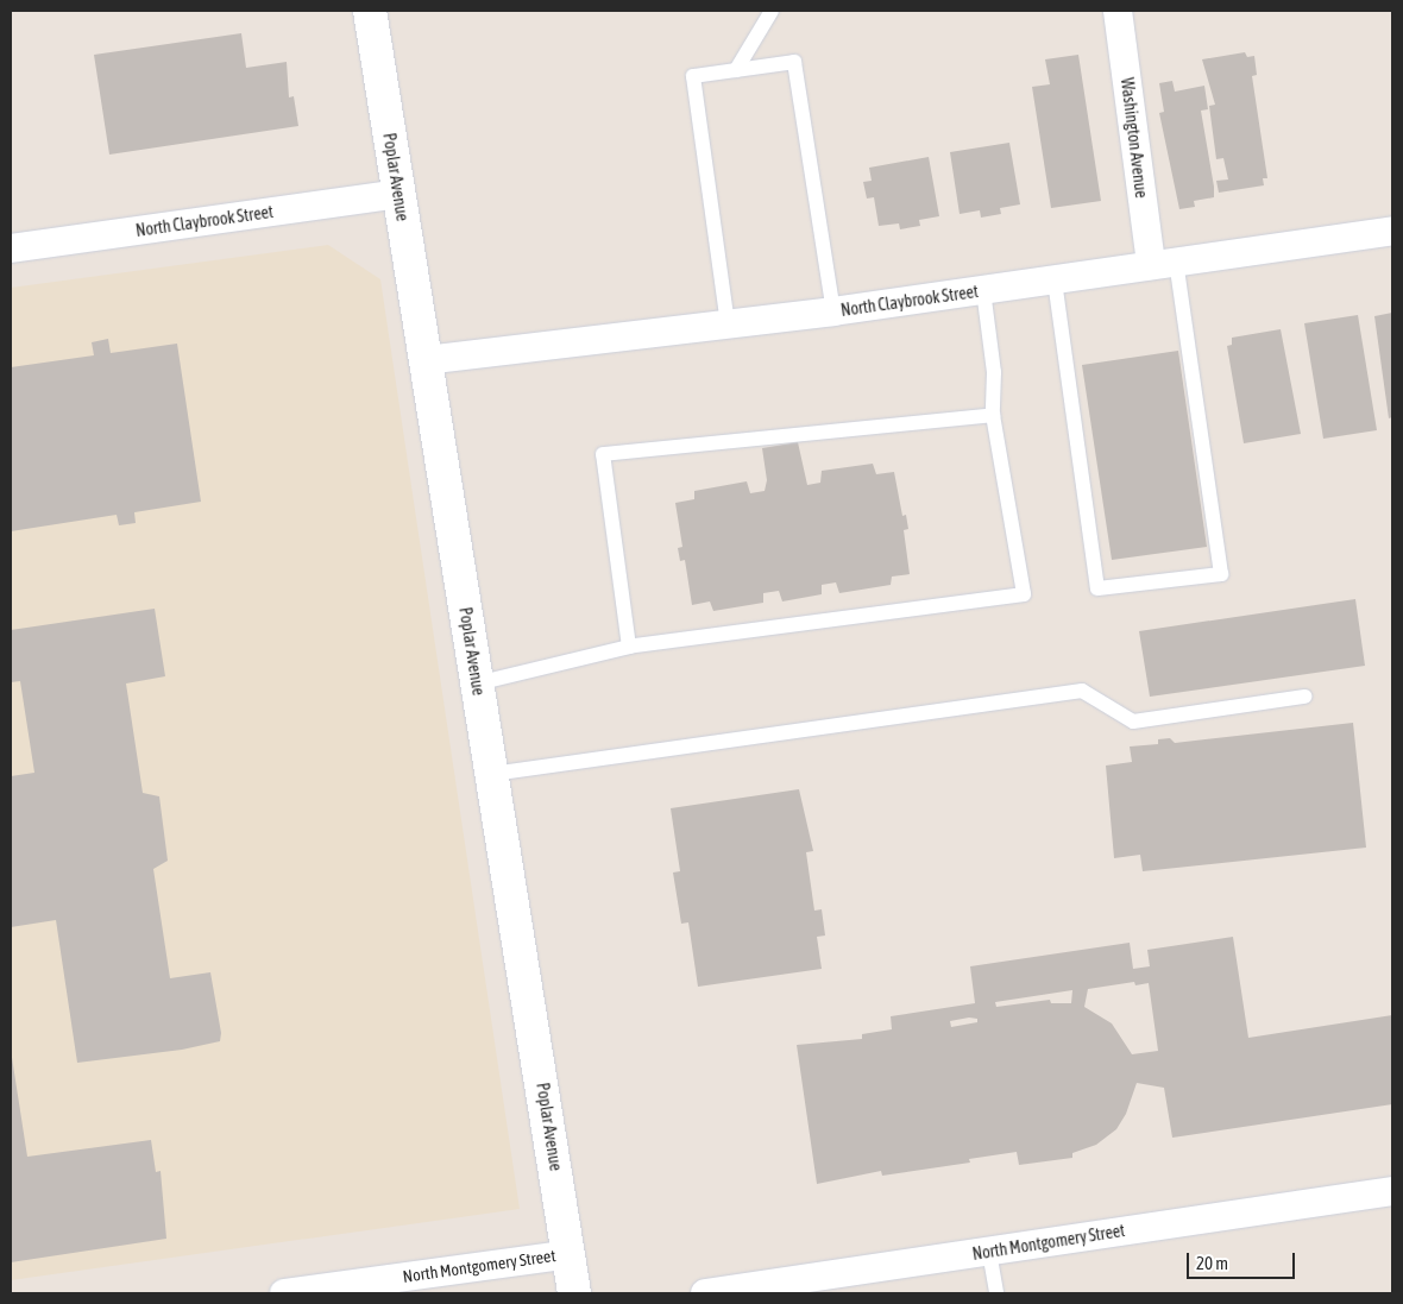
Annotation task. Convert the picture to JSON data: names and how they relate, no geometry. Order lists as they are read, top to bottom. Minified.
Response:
{"streets":{"main road":["Poplar Avenue"],"street":["Washington Avenue","North Claybrook Street","North Montgomery Street"]},"crossings":[["Washington Avenue","North Claybrook Street"],["Poplar Avenue","North Claybrook Street"],["Poplar Avenue","North Montgomery Street"]],"scale_bar":"20 m"}
